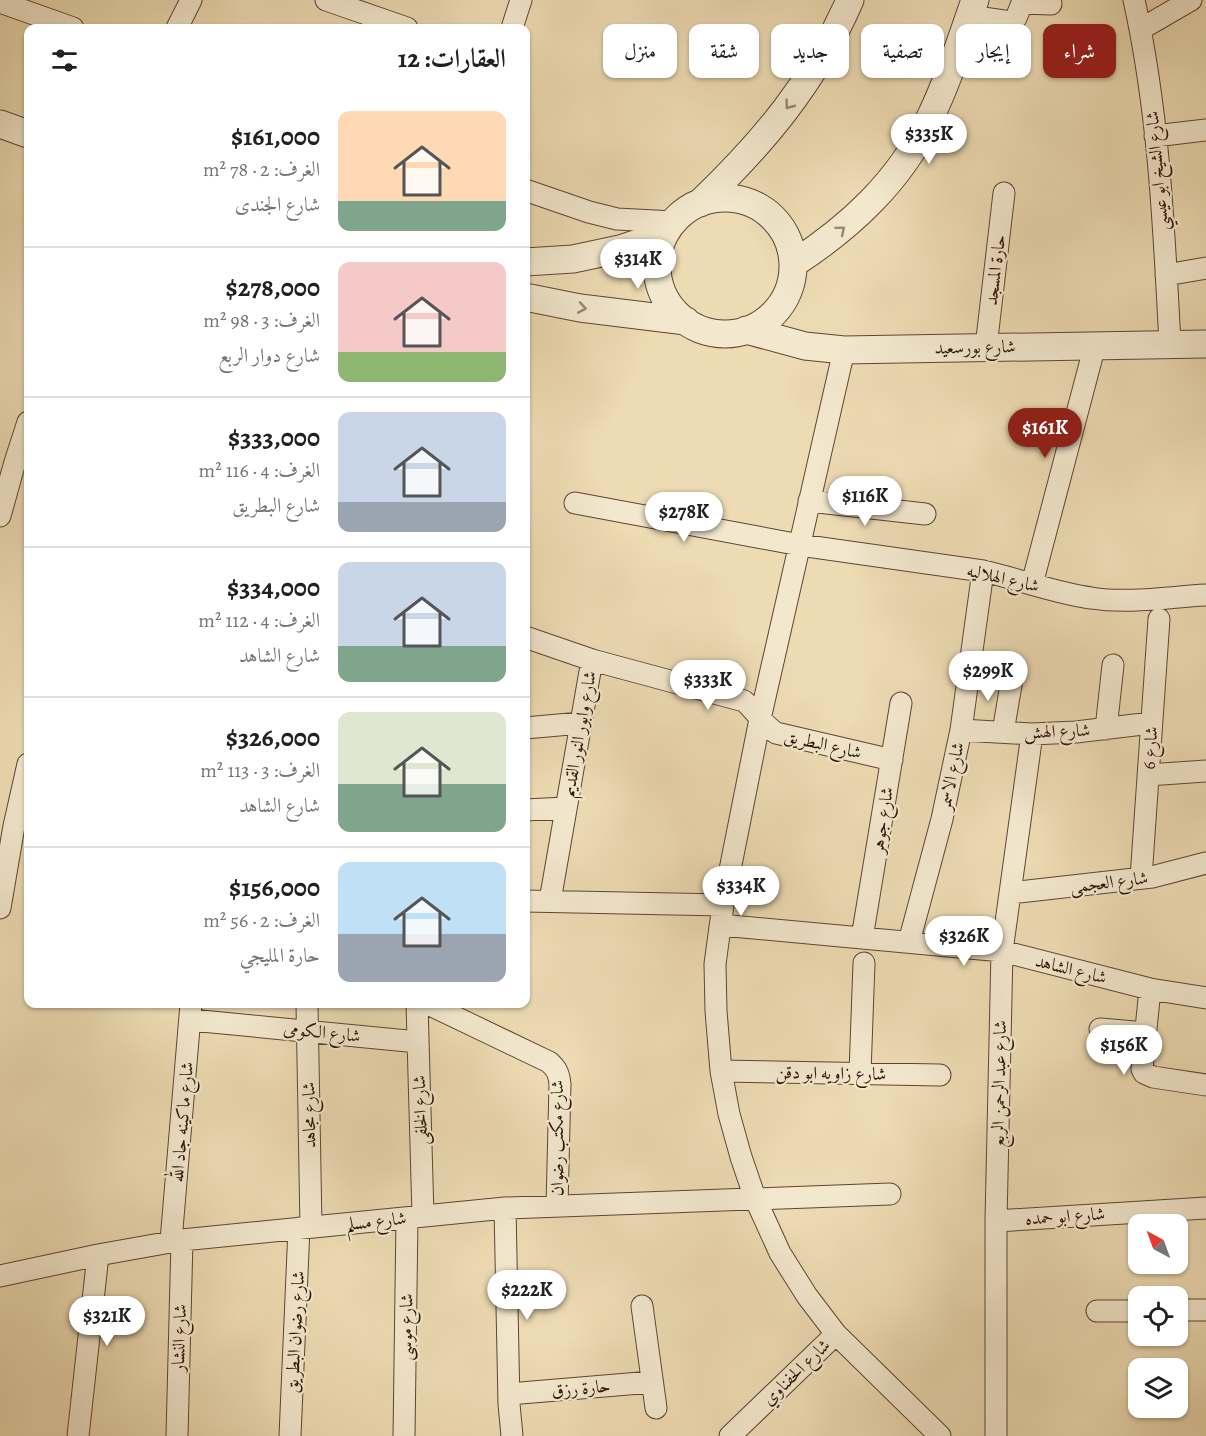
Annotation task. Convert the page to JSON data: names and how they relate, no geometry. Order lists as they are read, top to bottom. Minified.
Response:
{"streets":{"street":["شارع الشيخ ابو عيسي","حارة المسجد","شارع بورسعيد","شارع الهلاليه","شارع الهش","شارع وابور النور القديم","شارع البطريق","شارع 6","شارع الاسمر","شارع جوهر","شارع العجمى","شارع الشاهد","شارع الكومى","شارع زاويه ابو دقن","شارع عبد الرحمن الربع","شارع الخلفى","شارع مجاهد","شارع ماكينه جاد الله","شارع مكتب رضوان","شارع ابو حمده","شارع مسلم","شارع موسى","شارع رضوان البطريق","شارع النشار","شارع الحفناوي","حارة رزق"]},"crossings":[["شارع الشيخ ابو عيسي","شارع بورسعيد"],["حارة المسجد","شارع بورسعيد"],["شارع الهلاليه","شارع الاسمر"],["شارع الهش","شارع 6"],["شارع الهش","شارع الاسمر"],["شارع الهش","شارع عبد الرحمن الربع"],["شارع وابور النور القديم","شارع البطريق"],["شارع وابور النور القديم","شارع الشاهد"],["شارع البطريق","شارع جوهر"],["شارع 6","شارع العجمى"],["شارع الاسمر","شارع الشاهد"],["شارع جوهر","شارع الشاهد"],["شارع العجمى","شارع عبد الرحمن الربع"],["شارع الشاهد","شارع عبد الرحمن الربع"],["شارع الكومى","شارع الخلفى"],["شارع الكومى","شارع مجاهد"],["شارع الكومى","شارع ماكينه جاد الله"],["شارع عبد الرحمن الربع","شارع ابو حمده"],["شارع الخلفى","شارع مسلم"],["شارع الخلفى","شارع موسى"],["شارع مجاهد","شارع مسلم"],["شارع مجاهد","شارع رضوان البطريق"],["شارع ماكينه جاد الله","شارع مسلم"],["شارع ماكينه جاد الله","شارع النشار"],["شارع مكتب رضوان","شارع مسلم"],["شارع مسلم","شارع موسى"],["شارع مسلم","شارع رضوان البطريق"],["شارع مسلم","شارع النشار"]],"north":"top left","page":{"chip":["شراء","إيجار","تصفية","جديد","شقة","منزل"],"heading":"العقارات: 12","list":[{"name":"$161,000","note":"الغرف: 2 · 78 m² · شارع الجندى"},{"name":"$278,000","note":"الغرف: 3 · 98 m² · شارع دوار الربع"},{"name":"$333,000","note":"الغرف: 4 · 116 m² · شارع البطريق"},{"name":"$334,000","note":"الغرف: 4 · 112 m² · شارع الشاهد"},{"name":"$326,000","note":"الغرف: 3 · 113 m² · شارع الشاهد"},{"name":"$156,000","note":"الغرف: 2 · 56 m² · حارة المليجي"}],"price":["$335K","$314K","$161K","$116K","$278K","$299K","$333K","$334K","$326K","$156K","$222K","$321K"]}}
